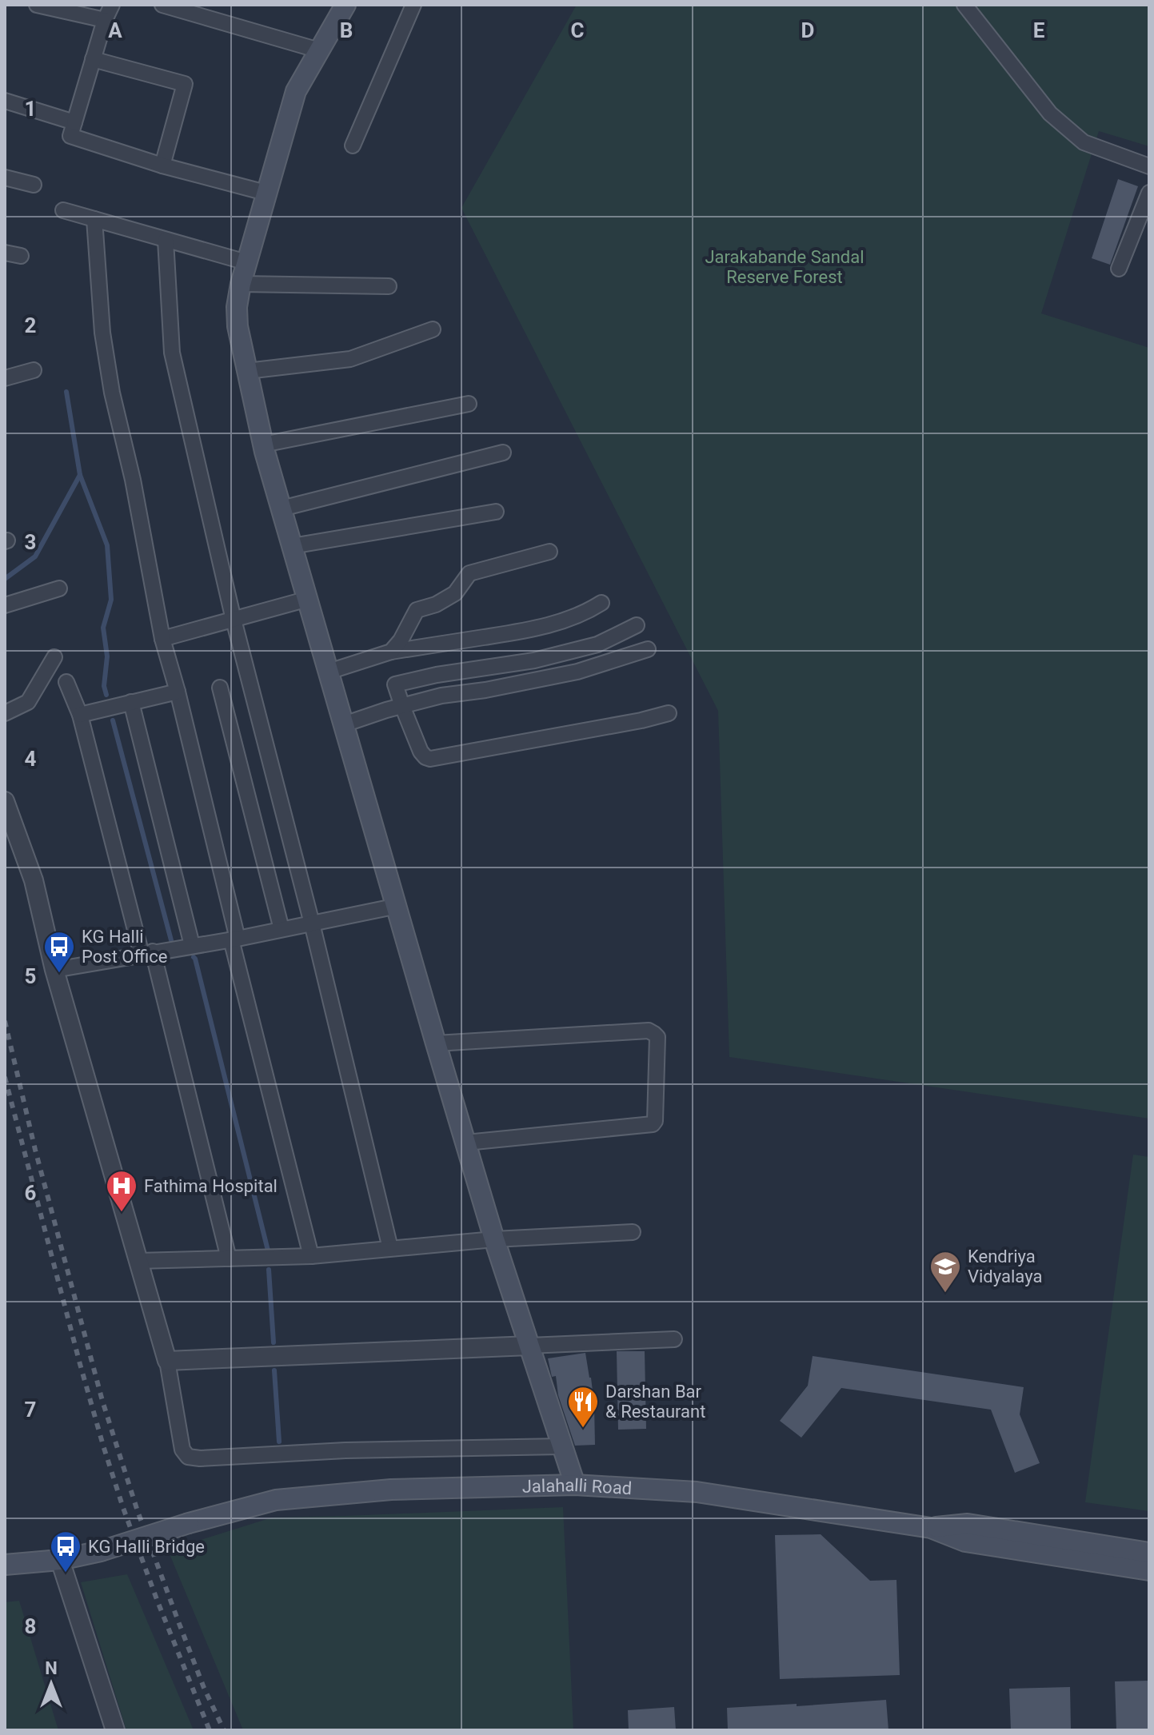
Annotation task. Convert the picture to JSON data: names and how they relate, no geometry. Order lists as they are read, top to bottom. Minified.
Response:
{"streets":{"main road":["Jalahalli Road"]},"parks":["Jarakabande Sandal Reserve Forest"],"places":{"bus stop":["KG Halli Post Office","KG Halli Bridge"],"hospital":["Fathima Hospital"],"school or university":["Kendriya Vidyalaya"],"restaurant":["Darshan Bar & Restaurant"]},"north":"top","grid":{"columns":["A","B","C","D","E"],"rows":["1","2","3","4","5","6","7","8"]}}
